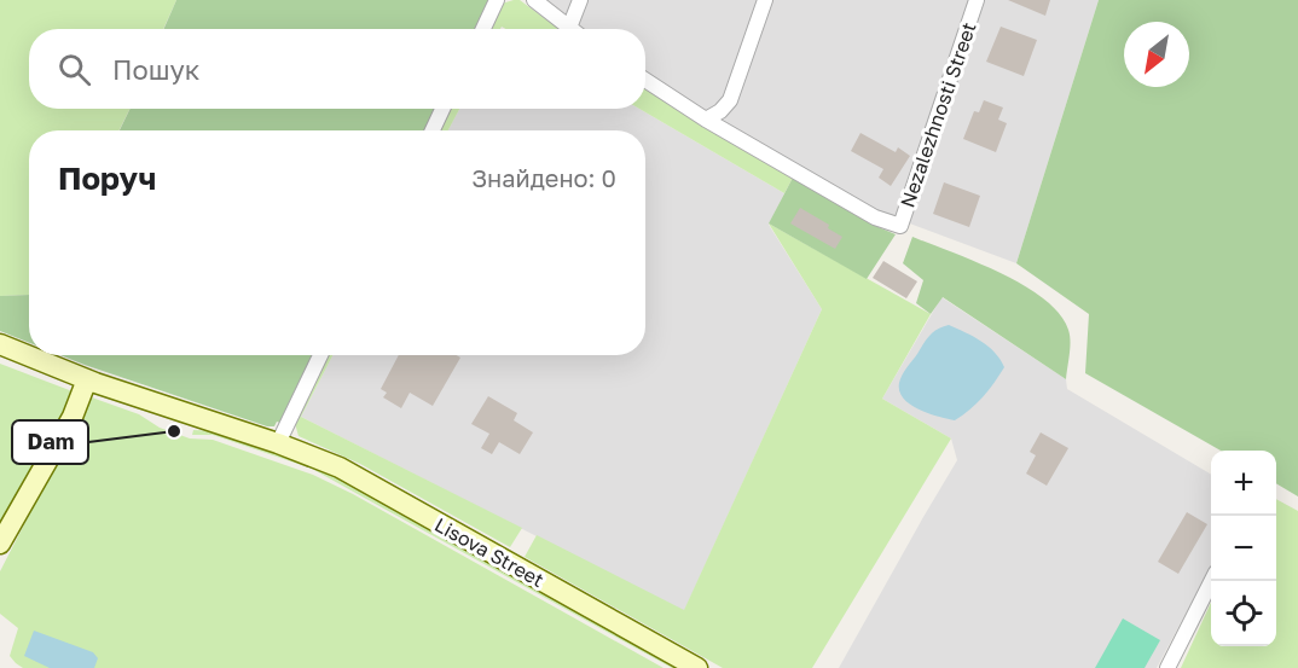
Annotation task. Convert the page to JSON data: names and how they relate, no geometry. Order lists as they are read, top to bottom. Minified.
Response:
{"streets":{"street":["Nezalezhnosti Street","Lisova Street"]},"places":["Dam"],"north":"bottom left","page":{"search":"Пошук","heading":["Поруч","Знайдено: 0"],"map_buttons":["+","−"]}}
